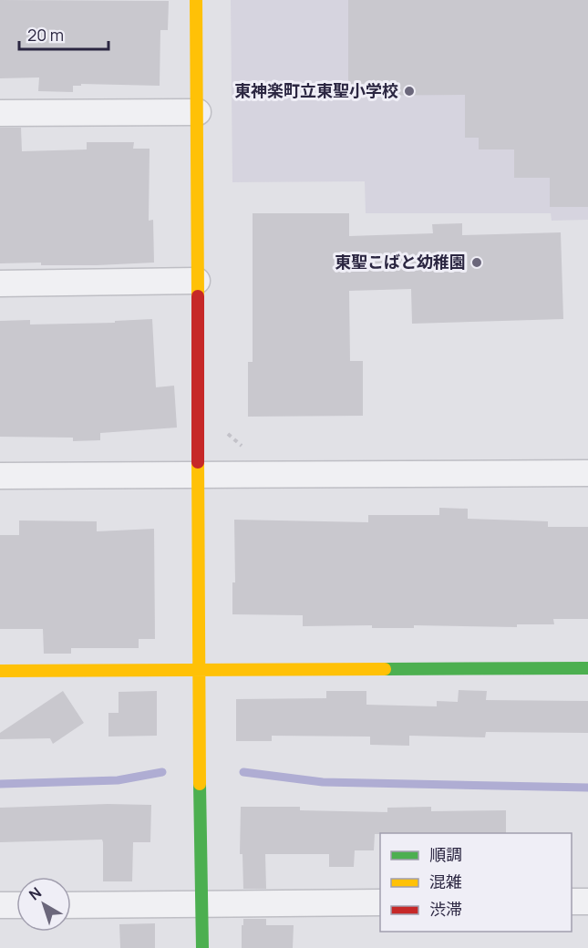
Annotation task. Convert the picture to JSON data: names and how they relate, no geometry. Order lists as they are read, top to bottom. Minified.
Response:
{"places":["東神楽町立東聖小学校","東聖こばと幼稚園"],"legend":["順調","混雑","渋滞"],"scale_bar":"20 m","north":"top left"}
